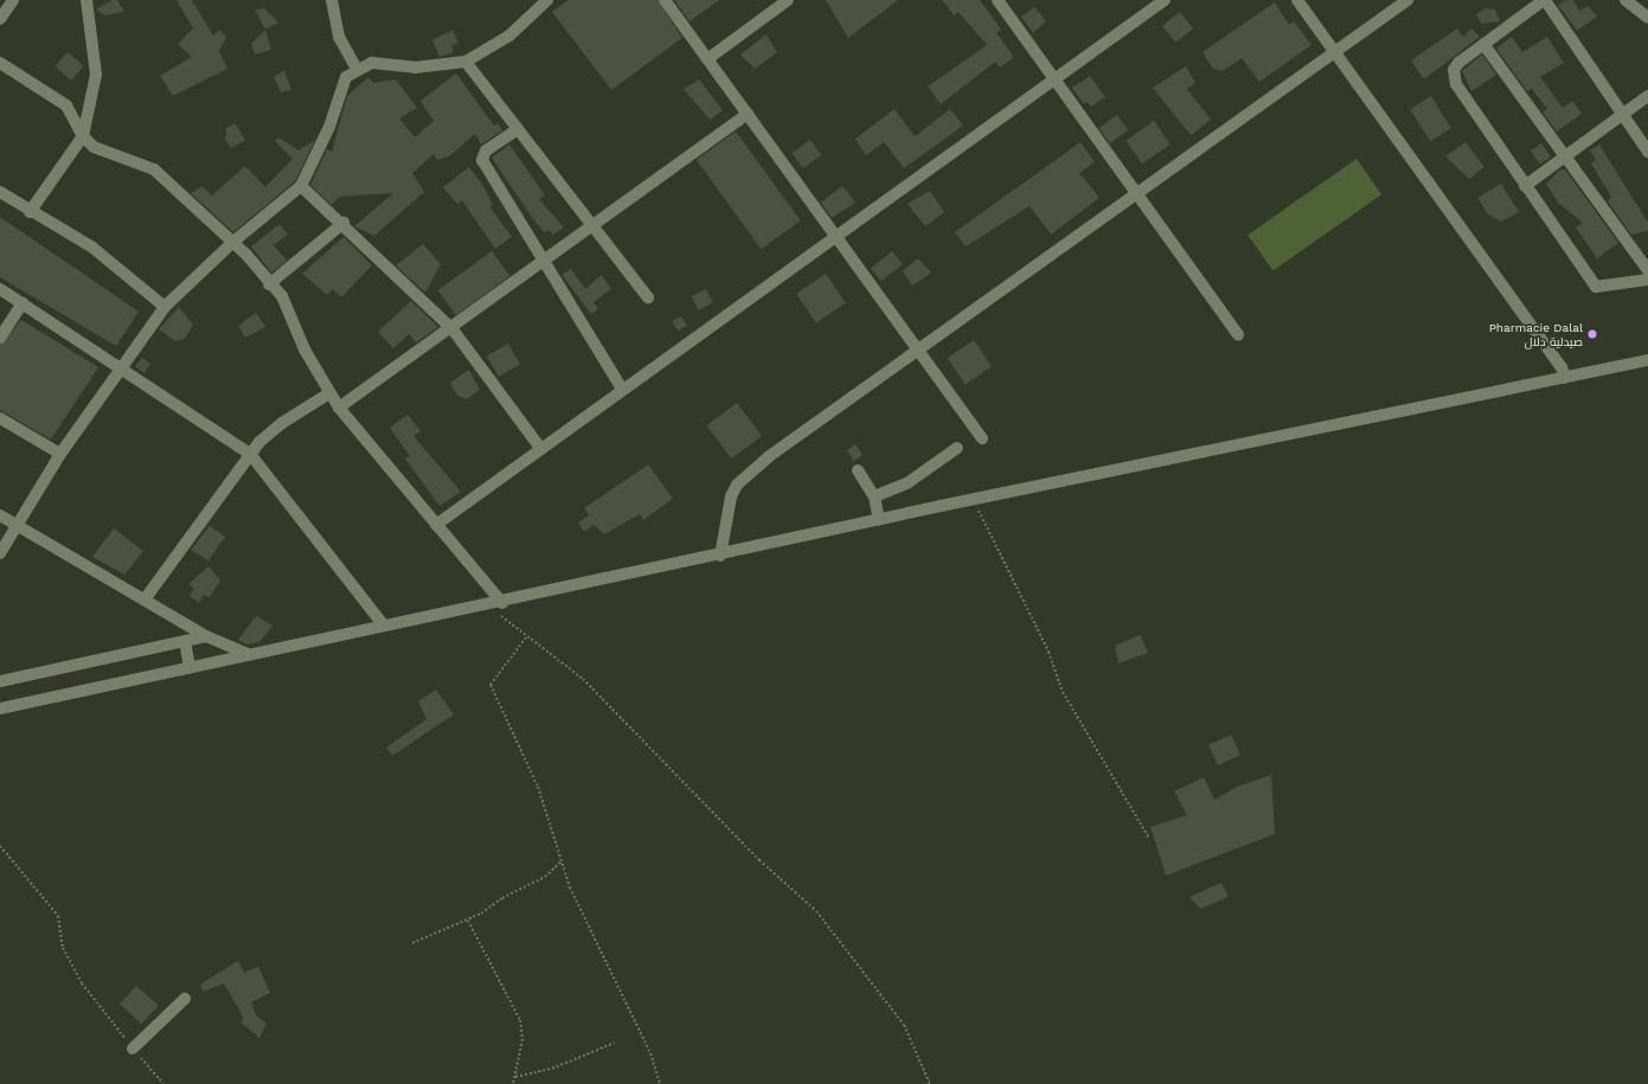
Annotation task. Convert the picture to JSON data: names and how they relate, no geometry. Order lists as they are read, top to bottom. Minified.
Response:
{"places":["Pharmacie Dalal صيدلية دلال"]}
